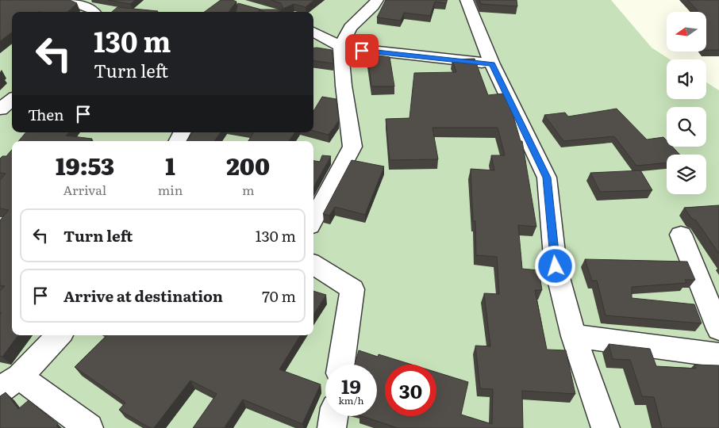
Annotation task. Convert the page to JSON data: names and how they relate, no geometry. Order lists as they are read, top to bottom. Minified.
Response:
{"north":"left","page":{"turn":["130 m","Turn left"],"then":"Then","eta":["19:53","Arrival","1","min","200","m"],"list":[{"name":"Turn left","value":"130 m"},{"name":"Arrive at destination","value":"70 m"}],"speed":"19 km/h","limit":"30"}}
